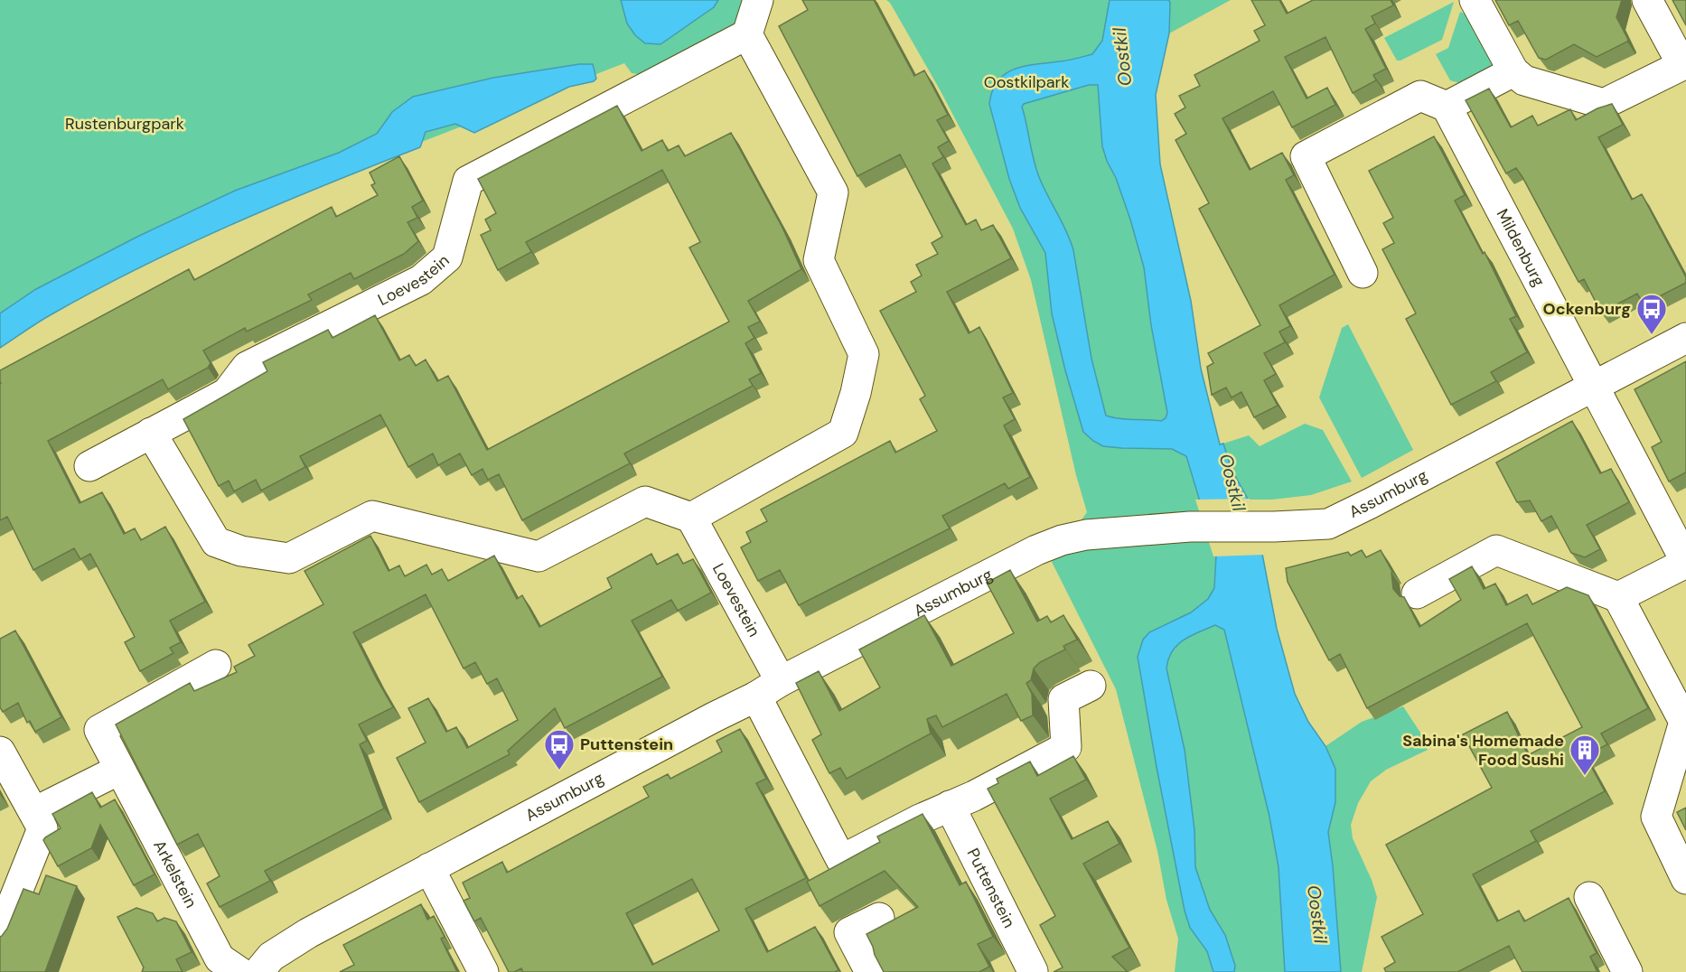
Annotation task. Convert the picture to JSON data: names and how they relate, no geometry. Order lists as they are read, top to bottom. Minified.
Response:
{"streets":{"street":["Mildenburg","Loevestein","Assumburg","Arkelstein","Puttenstein"]},"crossings":[["Mildenburg","Assumburg"],["Loevestein","Assumburg"]],"water":["Oostkil"],"parks":["Oostkilpark","Rustenburgpark"],"places":{"bus stop":["Ockenburg","Puttenstein"],"building":["Sabina's Homemade Food Sushi"]}}
